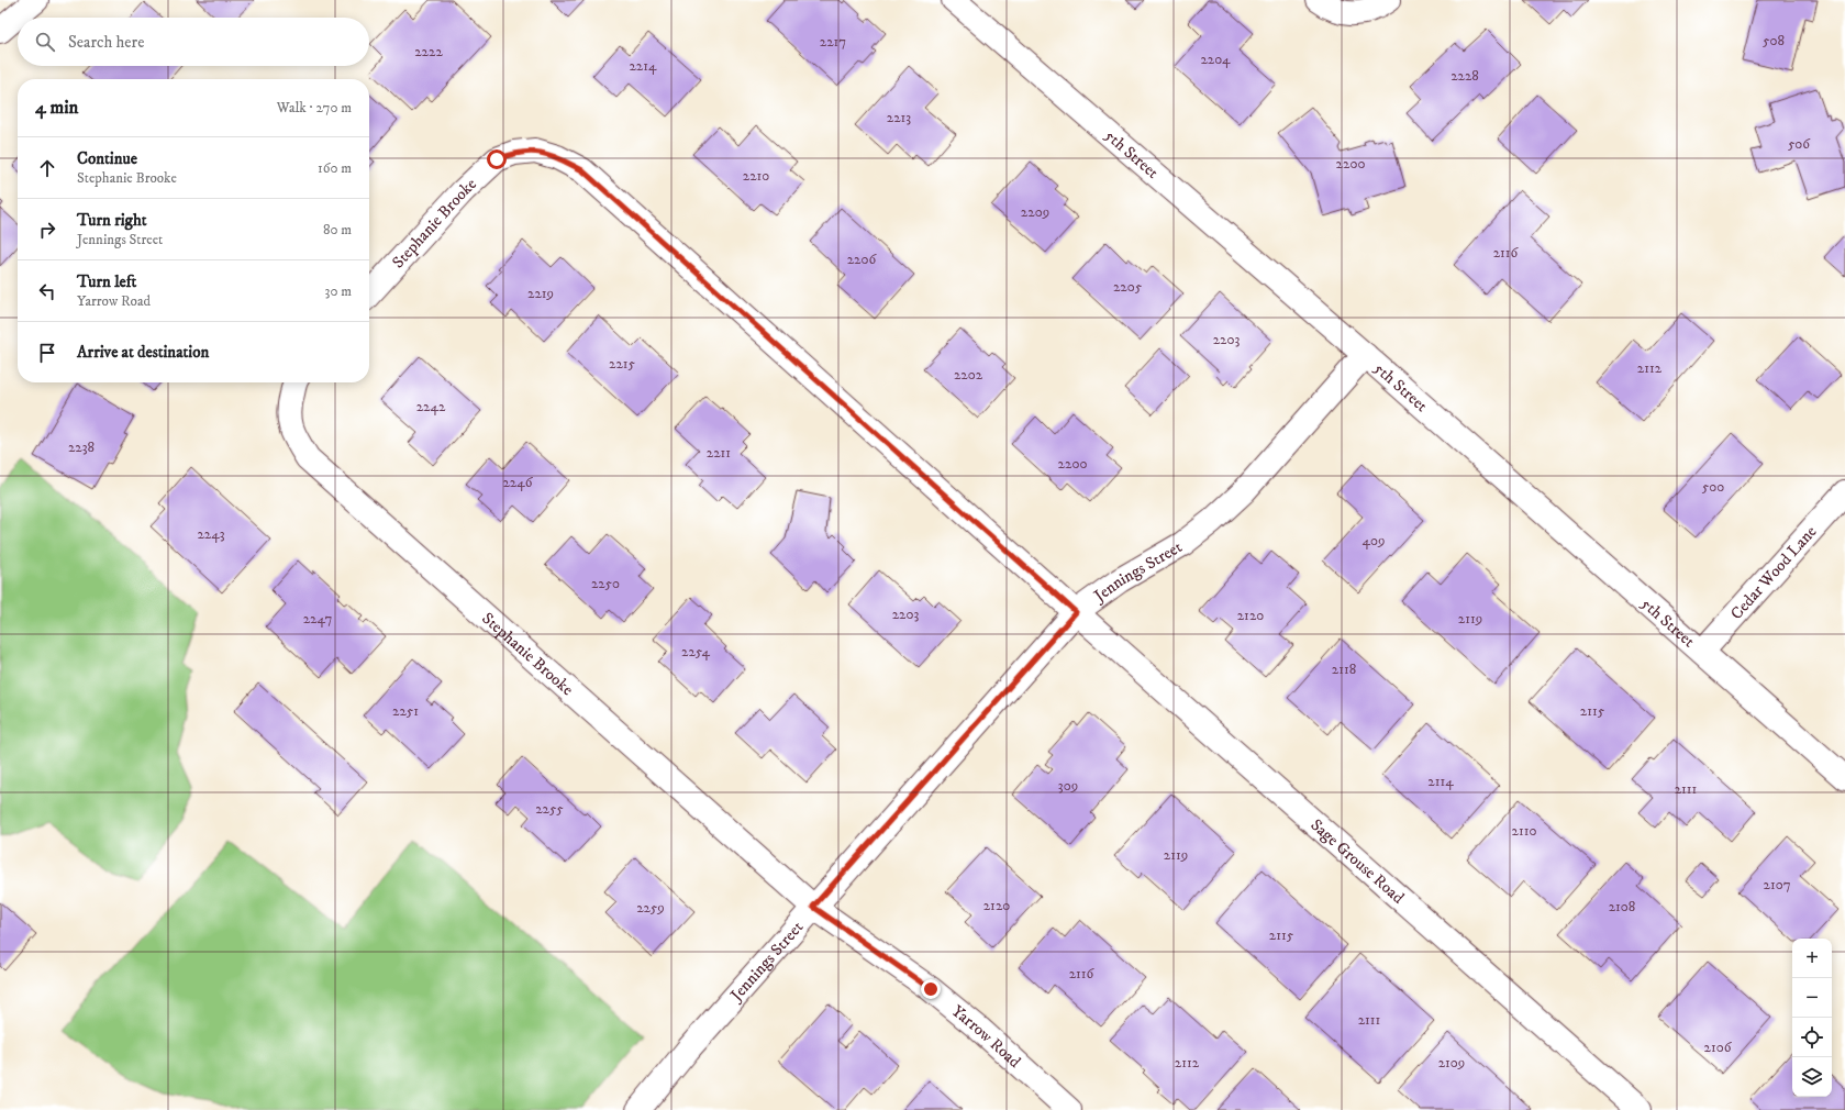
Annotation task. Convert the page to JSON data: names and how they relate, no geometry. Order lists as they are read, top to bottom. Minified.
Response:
{"streets":{"street":["5th Street","Stephanie Brooke","Jennings Street","Cedar Wood Lane","Sage Grouse Road","Yarrow Road"]},"crossings":[["5th Street","Jennings Street"],["5th Street","Cedar Wood Lane"],["Stephanie Brooke","Jennings Street"],["Stephanie Brooke","Sage Grouse Road"],["Stephanie Brooke","Yarrow Road"],["Jennings Street","Sage Grouse Road"],["Jennings Street","Yarrow Road"]],"house_numbers":["508","2217","2222","2204","2214","2228","2213","506","2200","2210","2209","2116","2206","2205","2219","2203","2215","2112","2202","2242","2238","2211","2200","2246","500","2243","409","2250","2203","2120","2247","2119","2254","2118","2251","2115","2114","309","2111","2255","2110","2119","2107","2120","2108","2259","2115","2116","2111","2106","2112","2109"],"page":{"search":"Search here","heading":["4 min","Walk · 270 m"],"list":[["Continue","Stephanie Brooke","160 m"],["Turn right","Jennings Street","80 m"],["Turn left","Yarrow Road","30 m"],"Arrive at destination"],"map_buttons":["+","−"]}}
